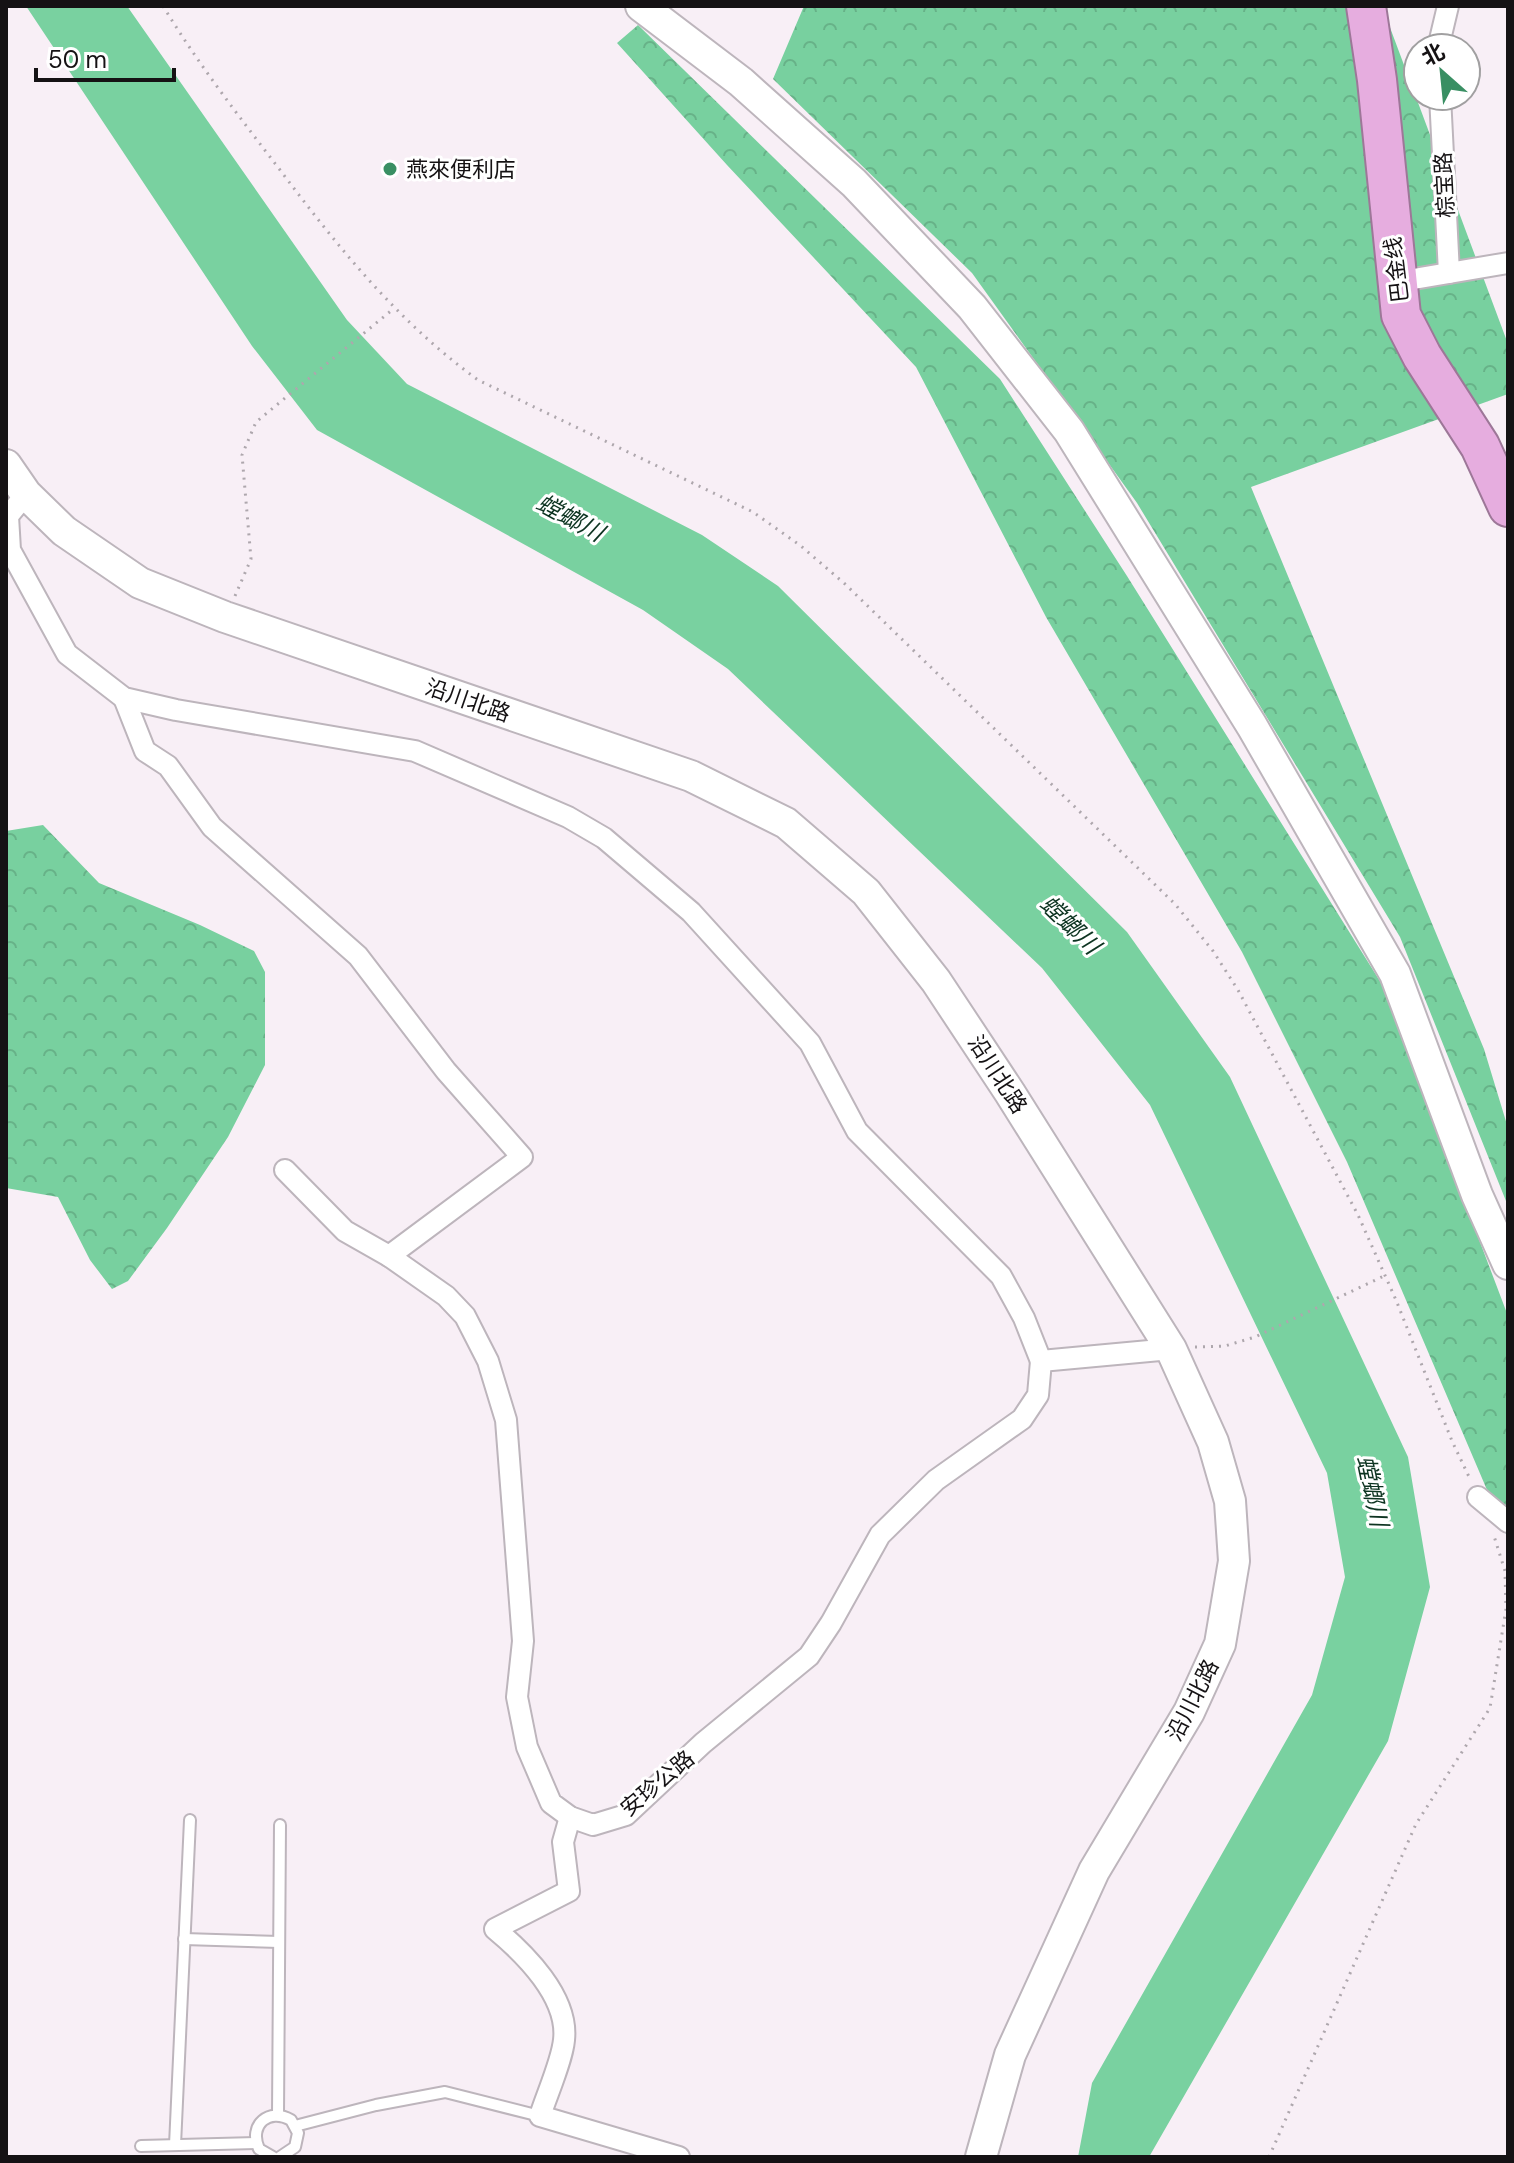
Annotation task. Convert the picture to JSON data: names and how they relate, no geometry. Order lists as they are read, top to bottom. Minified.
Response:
{"streets":{"highway":["巴金线"],"main road":["沿川北路"],"street":["棕宝路","安珍公路"]},"water":["螳螂川"],"places":["燕來便利店"],"scale_bar":"50 m","north":"top left"}
